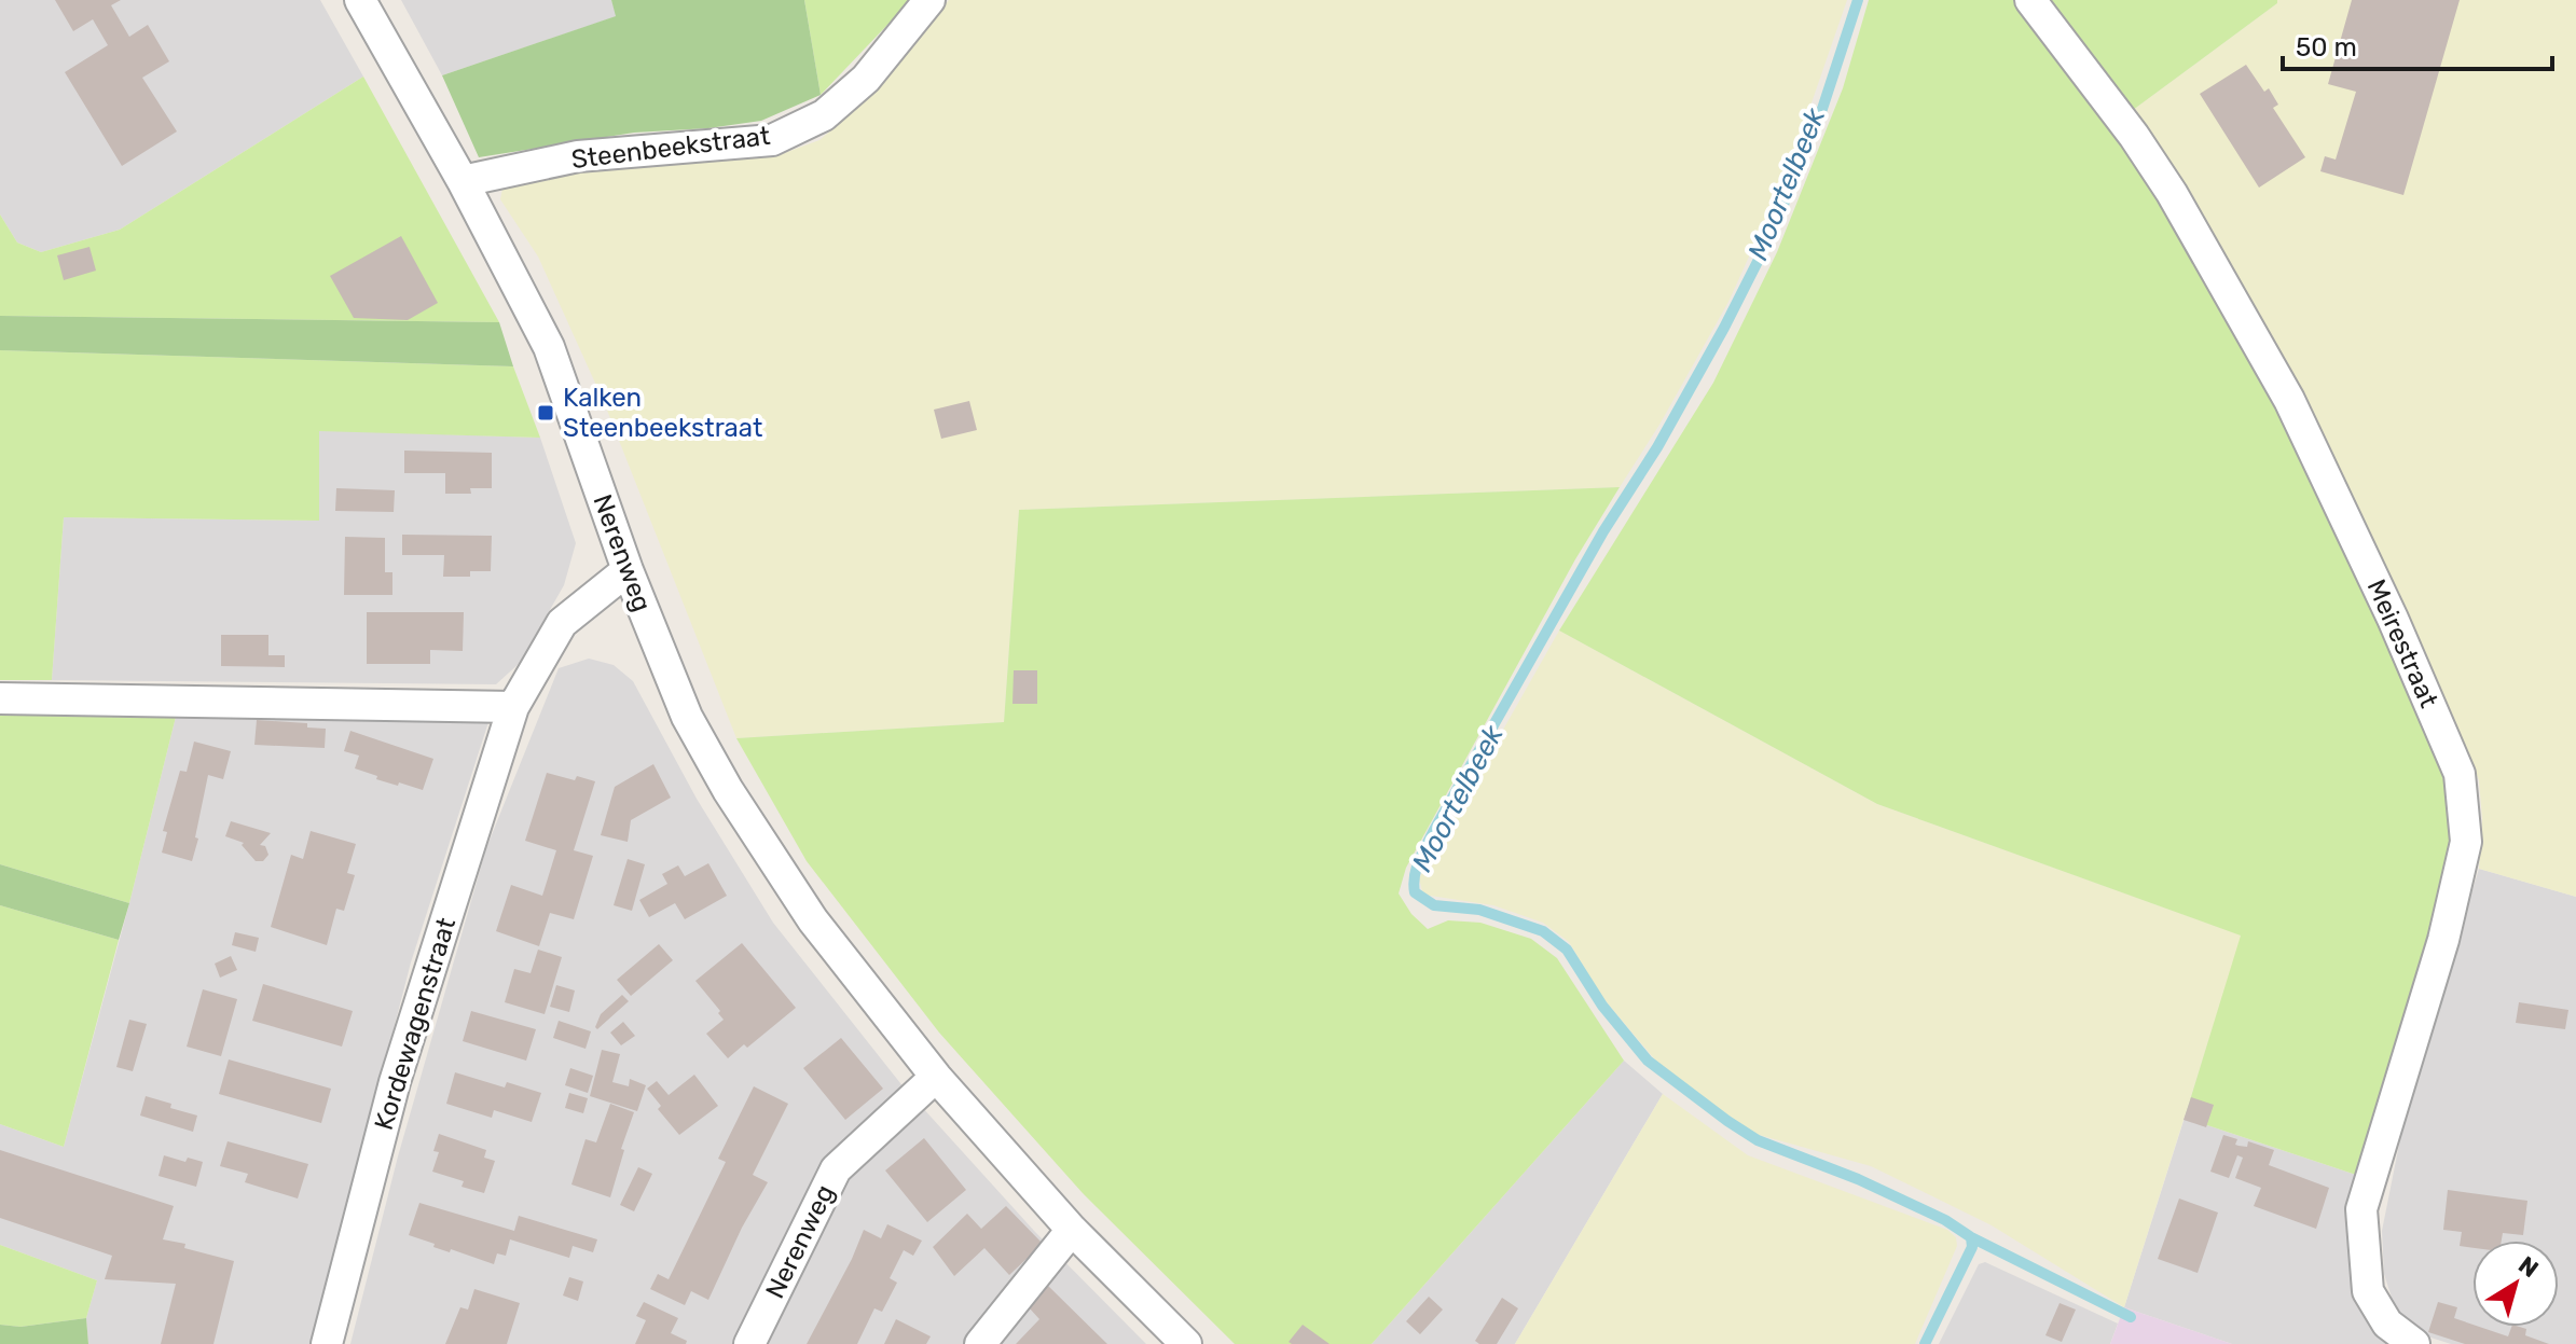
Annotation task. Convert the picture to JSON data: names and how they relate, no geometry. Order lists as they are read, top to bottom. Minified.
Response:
{"streets":{"street":["Steenbeekstraat","Nerenweg","Meirestraat","Kordewagenstraat"]},"crossings":[["Steenbeekstraat","Nerenweg"],["Nerenweg","Kordewagenstraat"]],"water":["Moortelbeek"],"places":{"transit":["Kalken Steenbeekstraat"]},"scale_bar":"50 m","north":"top right"}
